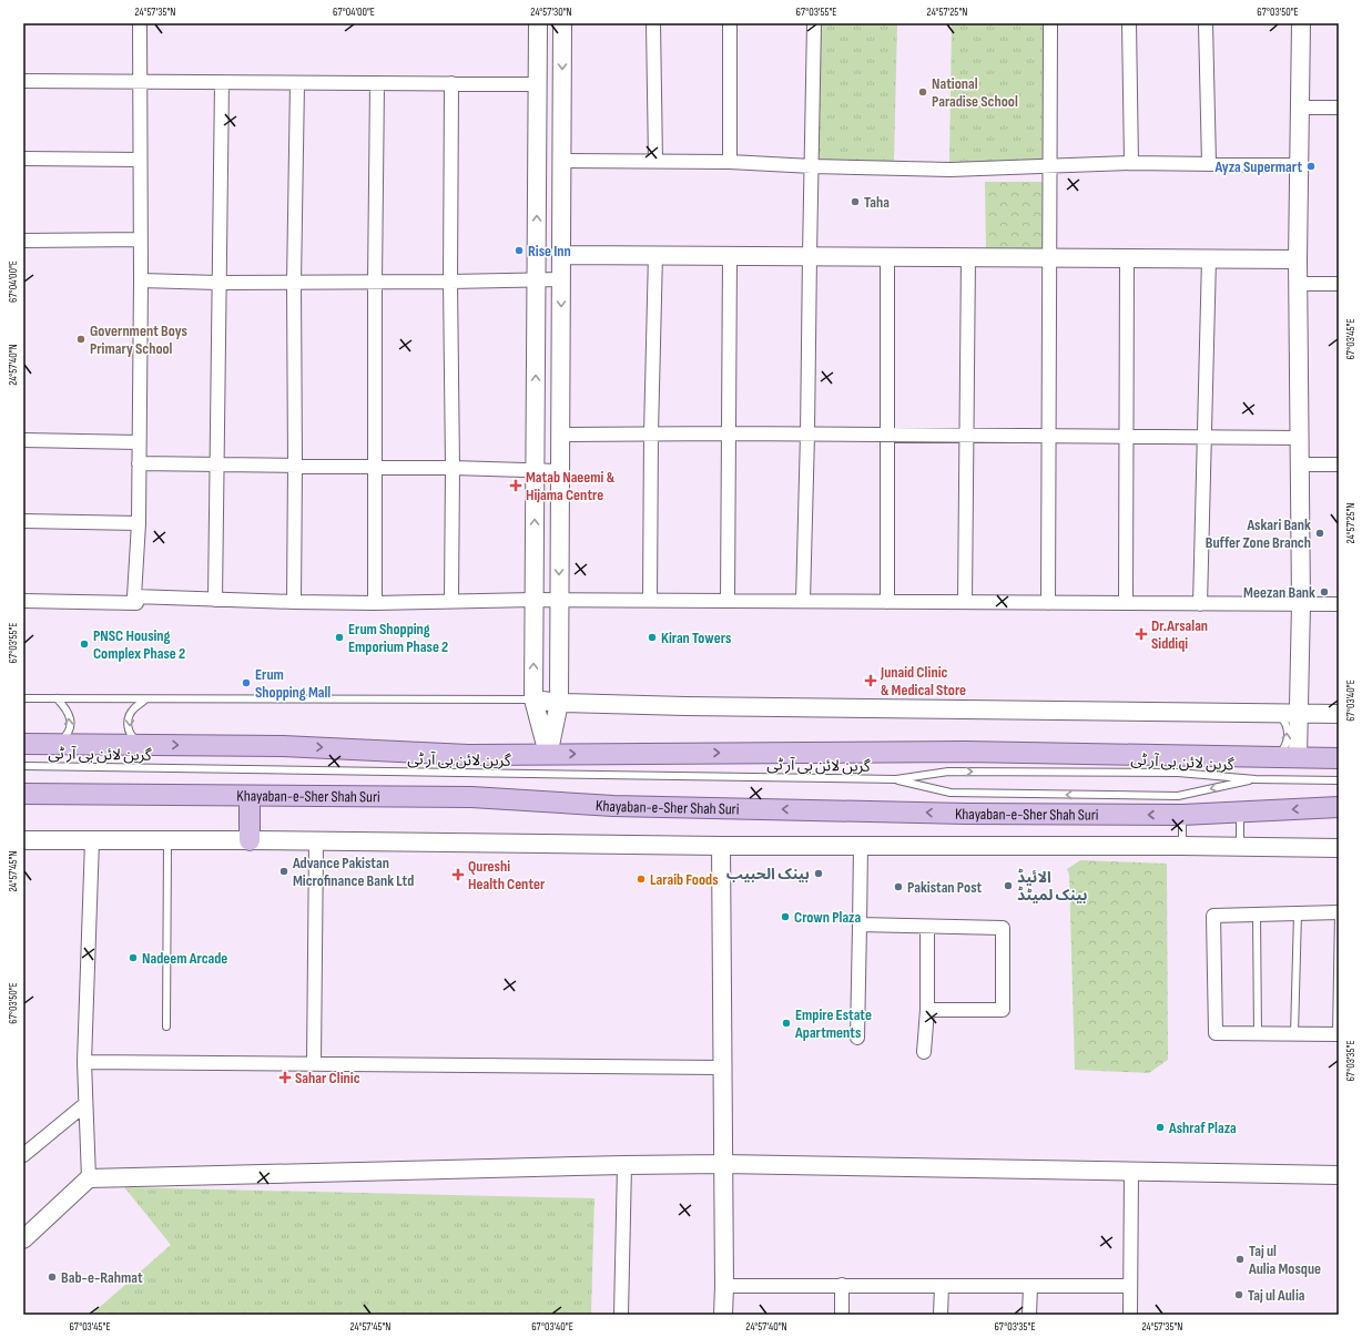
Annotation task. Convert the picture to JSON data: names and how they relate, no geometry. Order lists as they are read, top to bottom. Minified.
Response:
{"streets":{"main road":["Khayaban-e-Sher Shah Suri"],"lane":["گرین لائن بی آر ٹی"]},"places":{"other":["National Paradise School","Ayza Supermart","Taha","Rise Inn","Government Boys Primary School","Askari Bank Buffer Zone Branch","Meezan Bank","Erum Shopping Emporium Phase 2","Kiran Towers","PNSC Housing Complex Phase 2","Erum Shopping Mall","Advance Pakistan Microfinance Bank Ltd","بينک الحبيب","Laraib Foods","الائیڈ بینک لمیٹڈ","Pakistan Post","Crown Plaza","Nadeem Arcade","Empire Estate Apartments","Ashraf Plaza","Taj ul Aulia Mosque","Bab-e-Rahmat","Taj ul Aulia"],"health":["Matab Naeemi & Hijama Centre","Dr.Arsalan Siddiqi","Junaid Clinic & Medical Store","Qureshi Health Center","Sahar Clinic"]},"coordinates":["24°57'35\"N","67°04'00\"E","24°57'30\"N","67°03'55\"E","24°57'25\"N","67°03'50\"E","67°03'45\"E","24°57'40\"N","67°03'40\"E","24°57'45\"N","67°03'35\"E"]}
